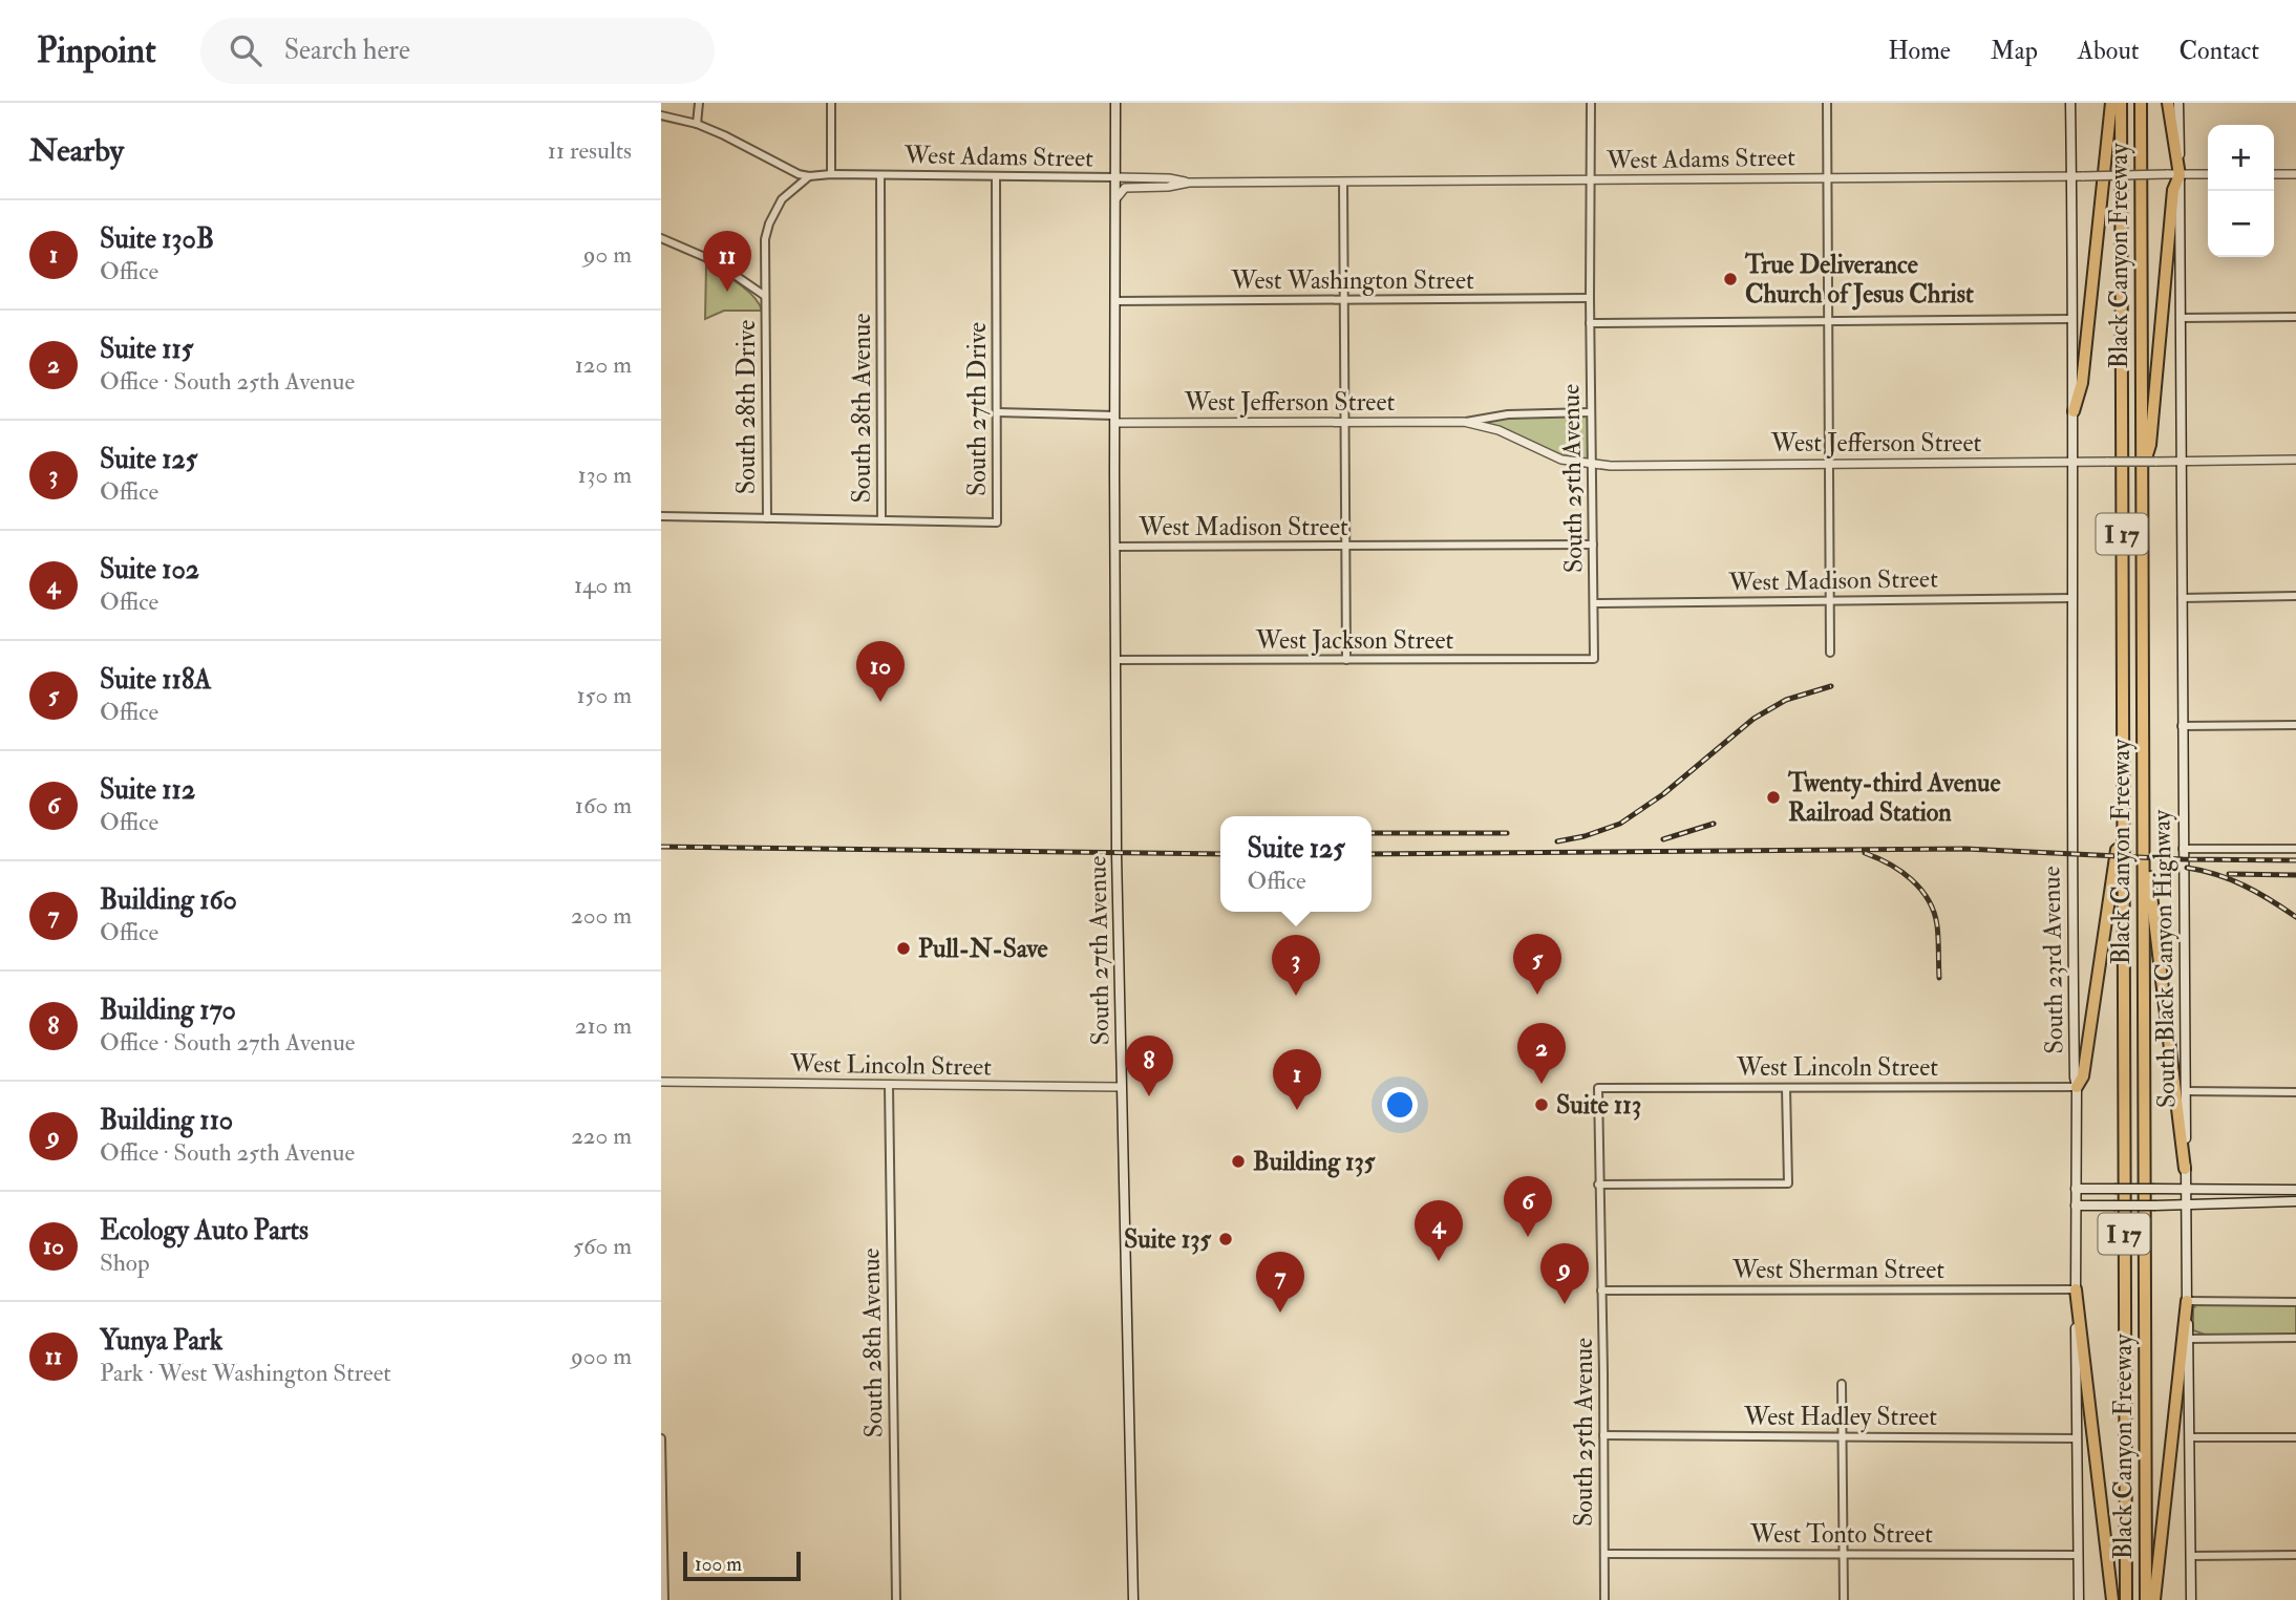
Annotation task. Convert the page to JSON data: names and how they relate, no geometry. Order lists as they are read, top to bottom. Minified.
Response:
{"streets":{"highway":["Black Canyon Freeway","I 17"],"main road":["South 27th Avenue","South Black Canyon Highway","South 23rd Avenue"],"street":["West Adams Street","West Washington Street","West Jefferson Street","South 28th Drive","South 28th Avenue","South 27th Drive","South 25th Avenue","West Madison Street","West Jackson Street","West Lincoln Street","West Sherman Street","West Hadley Street","West Tonto Street"]},"crossings":[["West Adams Street","South 28th Drive"],["West Adams Street","South 28th Avenue"],["West Adams Street","South 27th Drive"],["West Adams Street","South 25th Avenue"],["West Adams Street","South 27th Avenue"],["West Adams Street","South Black Canyon Highway"],["West Adams Street","South 23rd Avenue"],["West Washington Street","South 25th Avenue"],["West Washington Street","South 27th Avenue"],["West Jefferson Street","South 27th Drive"],["West Jefferson Street","South 25th Avenue"],["West Jefferson Street","South 27th Avenue"],["West Jefferson Street","South Black Canyon Highway"],["West Jefferson Street","South 23rd Avenue"],["South 28th Avenue","South 27th Drive"],["South 28th Avenue","West Lincoln Street"],["South 25th Avenue","West Madison Street"],["South 25th Avenue","West Jackson Street"],["South 25th Avenue","West Lincoln Street"],["South 25th Avenue","West Sherman Street"],["South 25th Avenue","West Hadley Street"],["South 25th Avenue","West Tonto Street"],["West Madison Street","South 27th Avenue"],["West Madison Street","South 23rd Avenue"],["West Jackson Street","South 27th Avenue"],["South 27th Avenue","West Lincoln Street"],["South 23rd Avenue","West Lincoln Street"],["South 23rd Avenue","West Sherman Street"],["South 23rd Avenue","West Hadley Street"],["South 23rd Avenue","West Tonto Street"]],"places":["True Deliverance Church of Jesus Christ","Twenty-third Avenue Railroad Station","Pull-N-Save","Suite 113","Building 135","Suite 135"],"scale_bar":"100 m","page":{"header":"Pinpoint","search":"Search here","nav":["Home","Map","About","Contact"],"heading":["Nearby","11 results"],"map_buttons":["+","−"],"list":[{"mark":"1","name":"Suite 130B","note":"Office","value":"90 m"},{"mark":"2","name":"Suite 115","note":"Office · South 25th Avenue","value":"120 m"},{"mark":"3","name":"Suite 125","note":"Office","value":"130 m"},{"mark":"4","name":"Suite 102","note":"Office","value":"140 m"},{"mark":"5","name":"Suite 118A","note":"Office","value":"150 m"},{"mark":"6","name":"Suite 112","note":"Office","value":"160 m"},{"mark":"7","name":"Building 160","note":"Office","value":"200 m"},{"mark":"8","name":"Building 170","note":"Office · South 27th Avenue","value":"210 m"},{"mark":"9","name":"Building 110","note":"Office · South 25th Avenue","value":"220 m"},{"mark":"10","name":"Ecology Auto Parts","note":"Shop","value":"560 m"},{"mark":"11","name":"Yunya Park","note":"Park · West Washington Street","value":"900 m"}],"pins":["11","10","5","3","2","8","1","6","4","9","7"],"popup":["Suite 125","Office"],"scale":"100 m"}}
